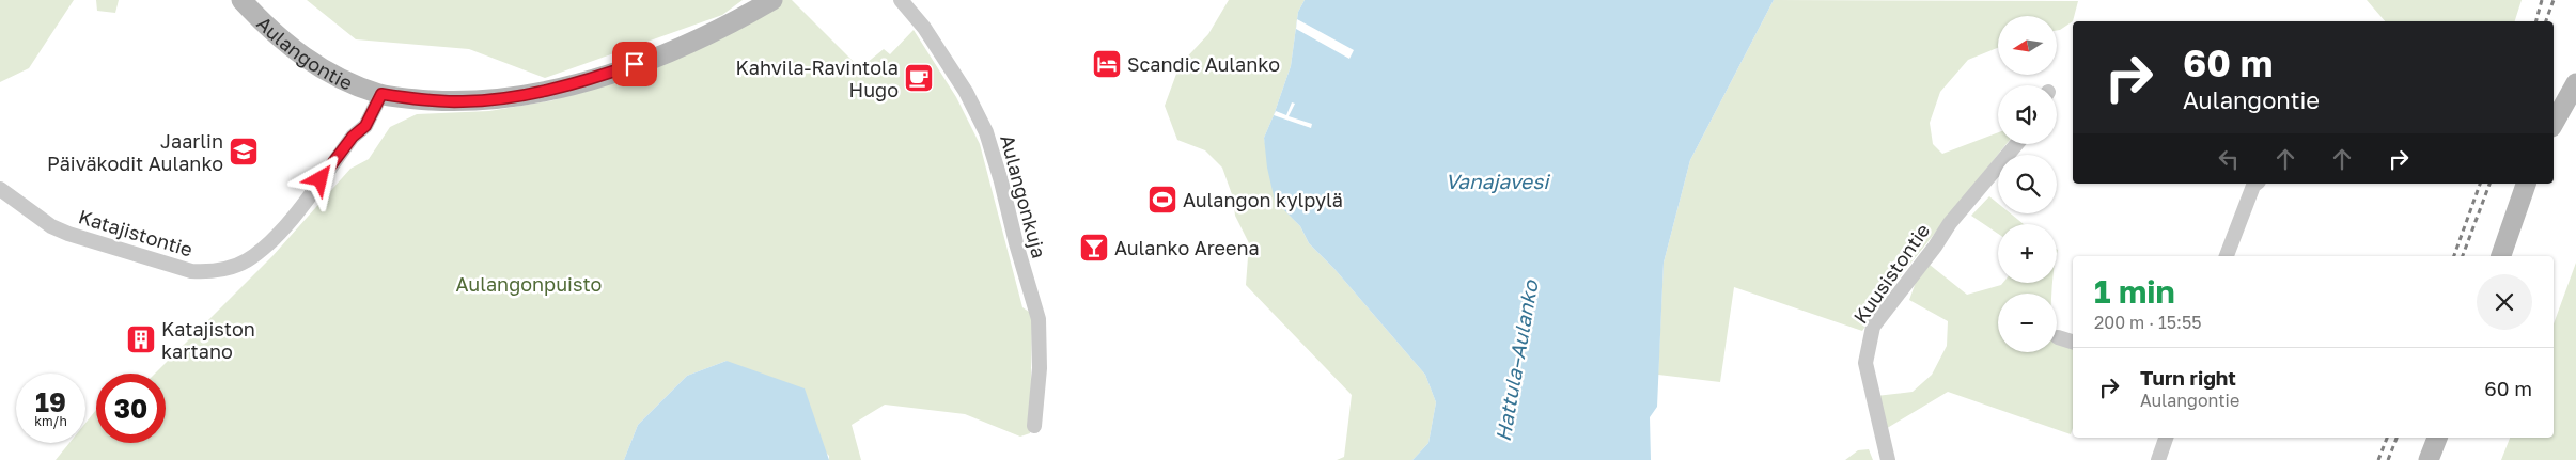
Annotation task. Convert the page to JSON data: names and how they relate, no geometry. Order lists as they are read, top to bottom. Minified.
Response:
{"streets":{"street":["Aulangontie","Aulangonkuja","Katajistontie","Kuusistontie"]},"crossings":[["Aulangontie","Katajistontie"]],"water":["Vanajavesi","Hattula–Aulanko"],"parks":["Aulangonpuisto"],"places":{"hotel":["Scandic Aulanko"],"cafe":["Kahvila-Ravintola Hugo"],"school or university":["Jaarlin Päiväkodit Aulanko"],"sports":["Aulangon kylpylä"],"bar":["Aulanko Areena"],"building":["Katajiston kartano"]},"north":"left","page":{"map_buttons":["+","−"],"turn":["60 m","Aulangontie"],"heading":["1 min","200 m · 15:55"],"list":[{"name":"Turn right","note":"Aulangontie","value":"60 m"}],"speed":"19 km/h","limit":"30"}}
